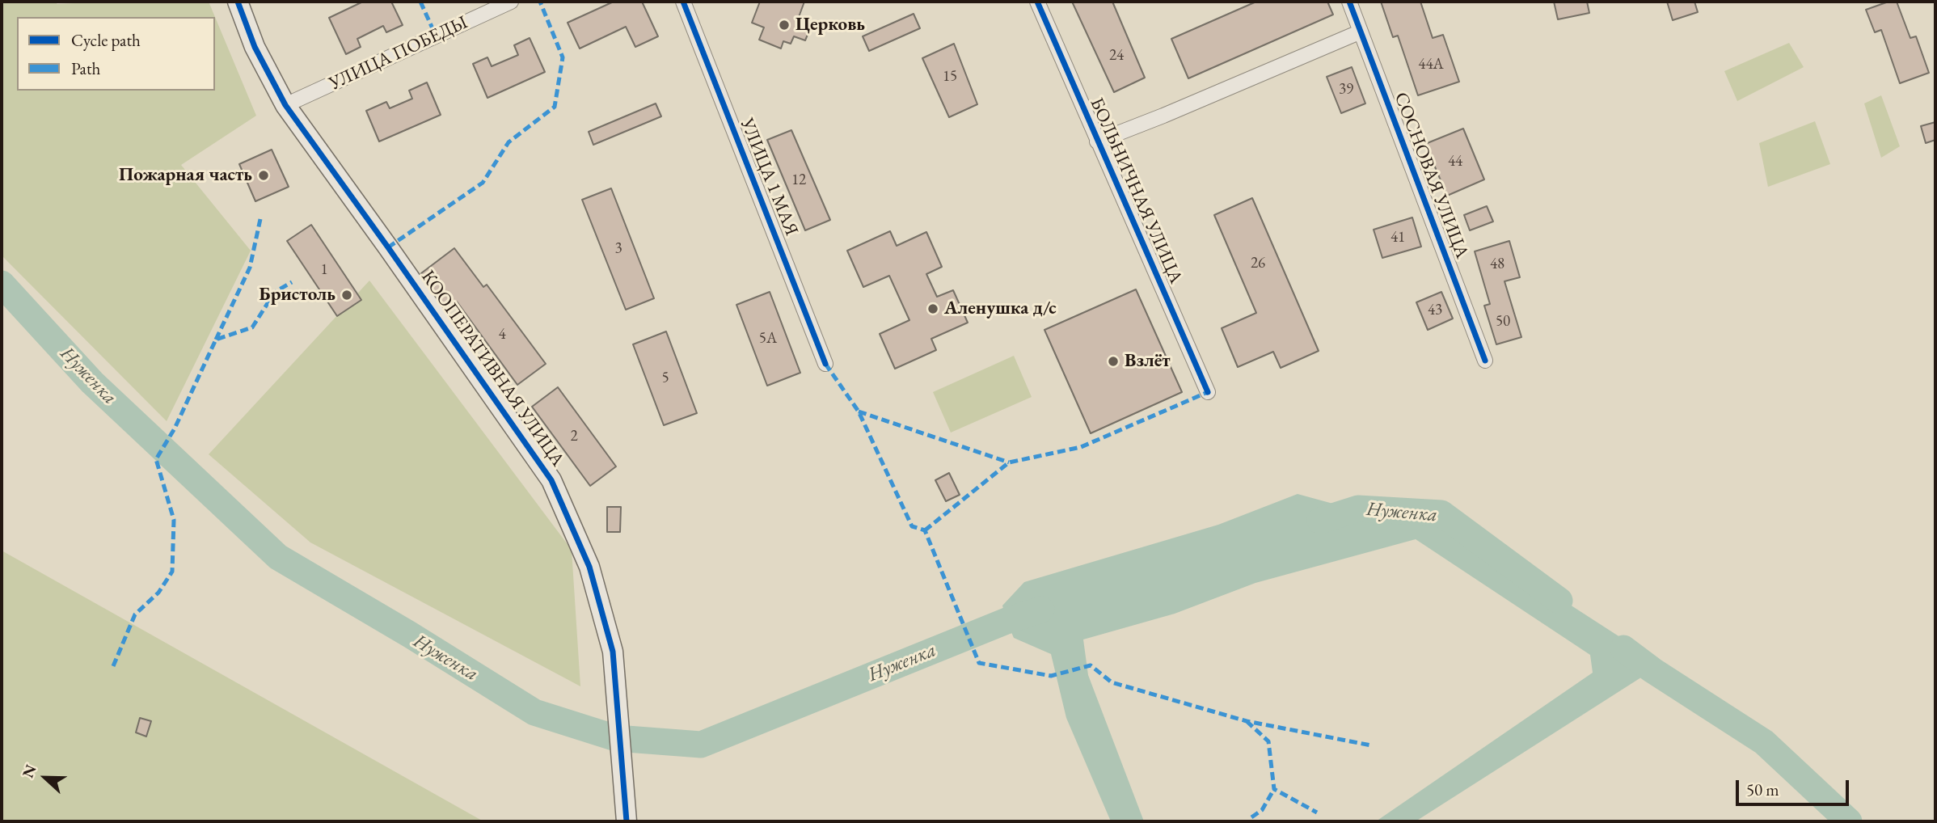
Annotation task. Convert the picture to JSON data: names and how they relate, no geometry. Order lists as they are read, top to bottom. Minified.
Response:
{"streets":{"street":["УЛИЦА ПОБЕДЫ","СОСНОВАЯ УЛИЦА","УЛИЦА 1 МАЯ","БОЛЬНИЧНАЯ УЛИЦА","КООПЕРАТИВНАЯ УЛИЦА"]},"crossings":[["УЛИЦА ПОБЕДЫ","КООПЕРАТИВНАЯ УЛИЦА"]],"water":["Нуженка"],"places":["Церковь","Пожарная часть","Бристоль","Аленушка д/с","Взлёт"],"house_numbers":["24","44А","15","39","44","12","41","3","26","48","1","43","50","4","5А","5","2"],"legend":["Cycle path","Path"],"scale_bar":"50 m","north":"left"}
